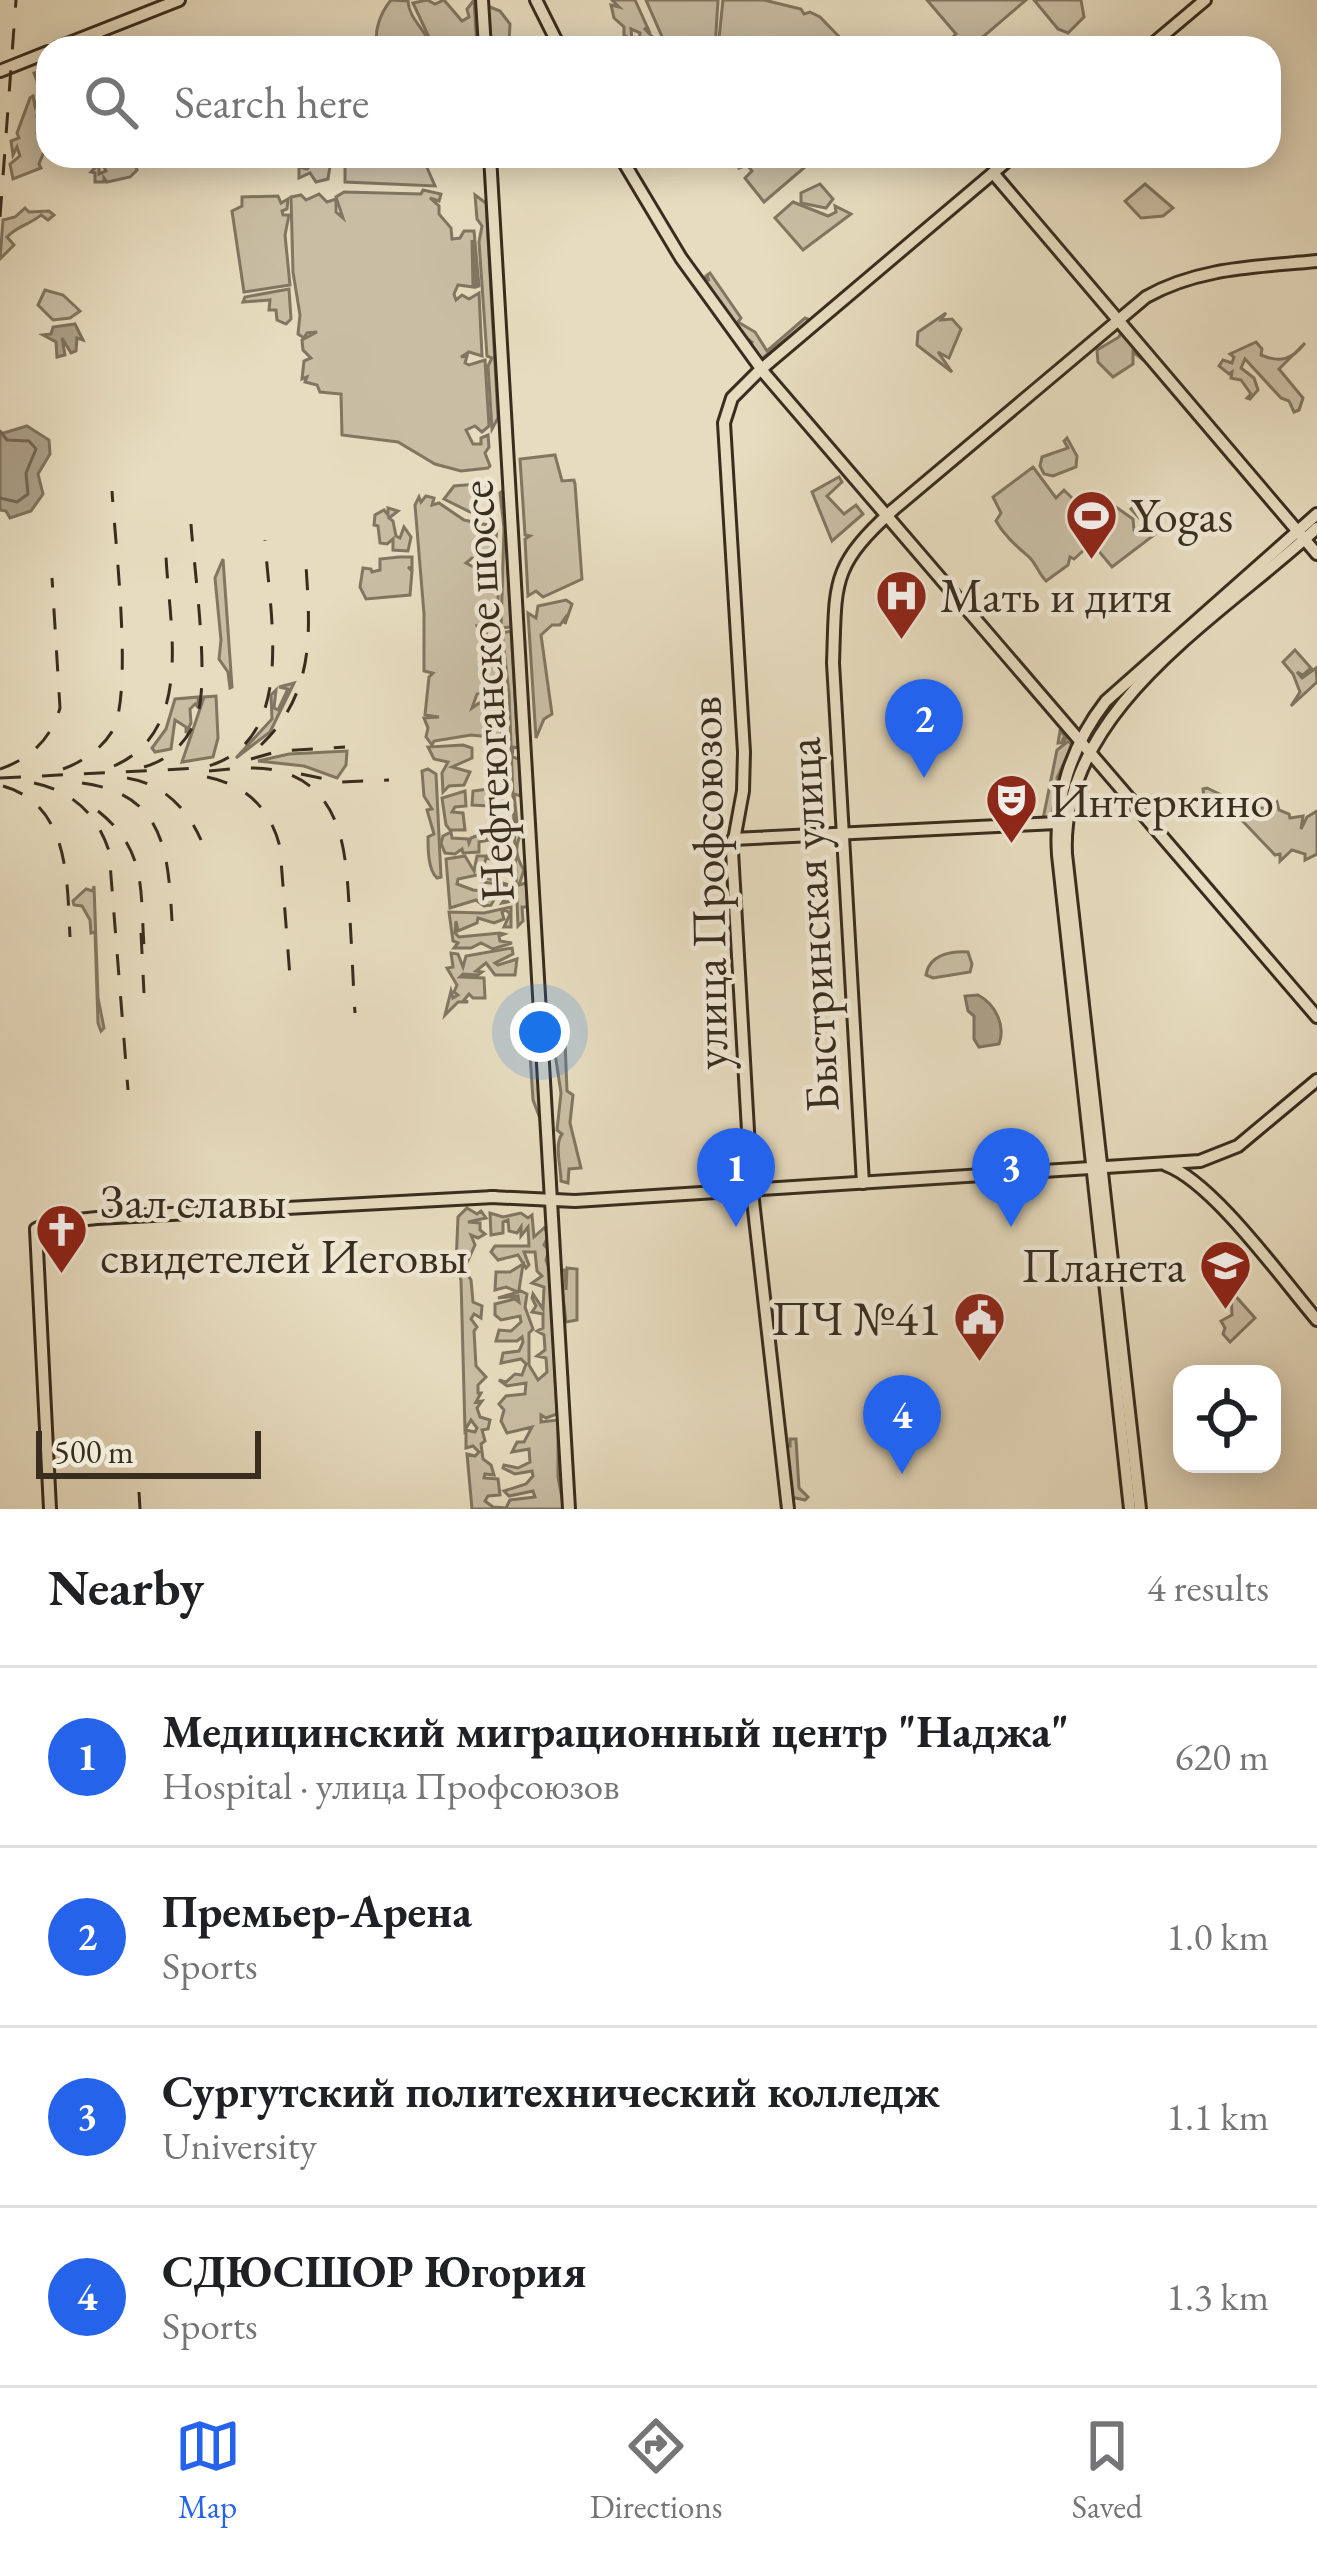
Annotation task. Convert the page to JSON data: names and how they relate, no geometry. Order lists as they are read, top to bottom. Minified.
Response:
{"streets":{"main road":["Нефтеюганское шоссе","улица Профсоюзов","Быстринская улица"]},"places":{"sports":["Yogas"],"hospital":["Мать и дитя"],"theatre":["Интеркино"],"church":["Зал славы свидетелей Иеговы"],"school or university":["Планета"],"public building":["ПЧ №41"]},"scale_bar":"500 m","page":{"search":"Search here","pins":["2","1","3","4"],"scale":"500 m","heading":["Nearby","4 results"],"list":[{"mark":"1","name":"Медицинский миграционный центр \"Наджа\"","note":"Hospital · улица Профсоюзов","value":"620 m"},{"mark":"2","name":"Премьер-Арена","note":"Sports","value":"1.0 km"},{"mark":"3","name":"Сургутский политехнический колледж","note":"University","value":"1.1 km"},{"mark":"4","name":"СДЮСШОР Югория","note":"Sports","value":"1.3 km"}],"nav":["Map","Directions","Saved"]}}
